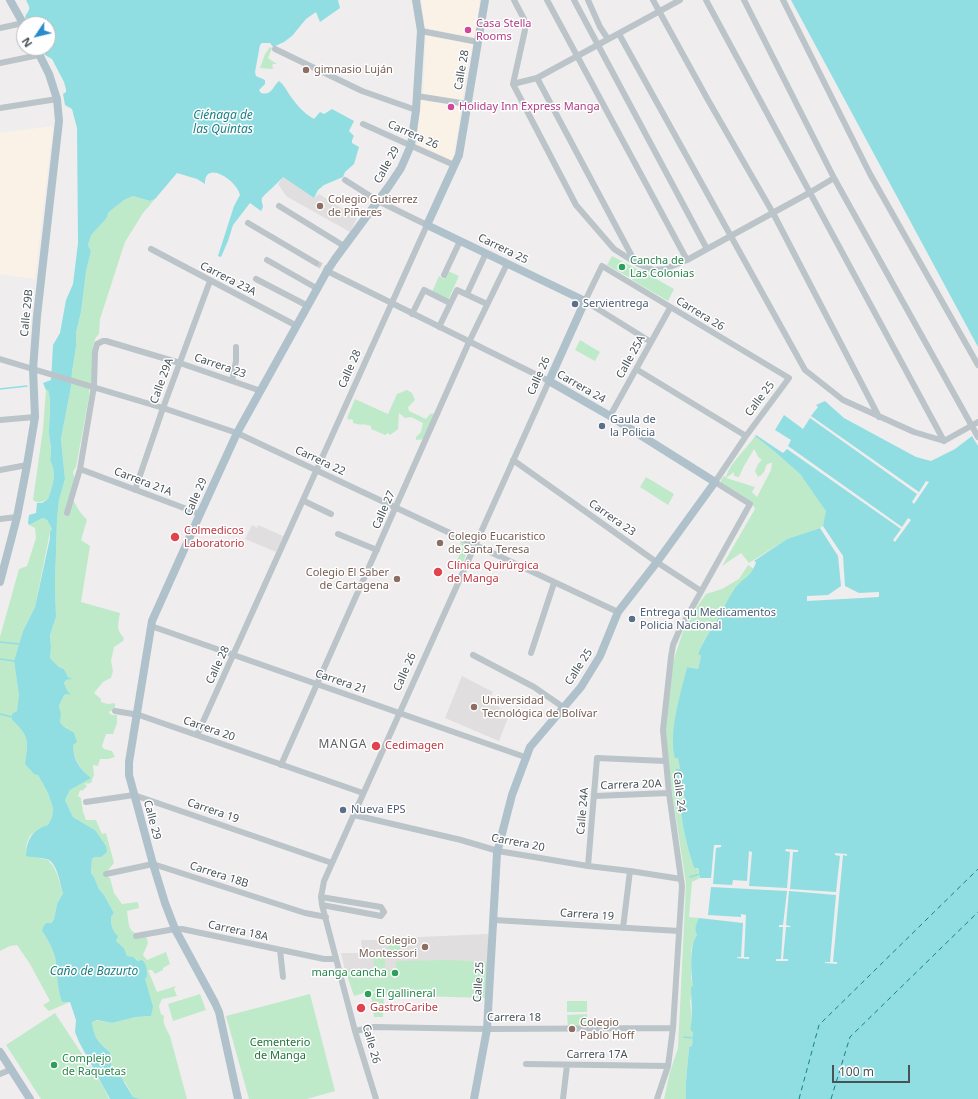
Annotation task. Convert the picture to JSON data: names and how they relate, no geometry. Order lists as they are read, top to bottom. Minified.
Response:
{"streets":{"main road":["Calle 28","Calle 29","Carrera 25","Calle 29B","Calle 26","Carrera 24","Calle 25"],"street":["Carrera 26","Carrera 23A","Calle 25A","Carrera 23","Calle 29A","Carrera 22","Carrera 21A","Calle 27","Carrera 21","Carrera 20","Carrera 20A","Calle 24","Carrera 19","Calle 24A","Carrera 18B","Carrera 18A","Carrera 18","Carrera 17A"]},"crossings":[["Calle 28","Carrera 26"],["Calle 28","Carrera 25"],["Calle 28","Carrera 24"],["Calle 28","Carrera 22"],["Calle 28","Carrera 21"],["Calle 28","Carrera 20"],["Carrera 26","Calle 29"],["Carrera 26","Calle 25A"],["Carrera 26","Calle 26"],["Carrera 26","Calle 25"],["Calle 29","Carrera 25"],["Calle 29","Carrera 23A"],["Calle 29","Carrera 23"],["Calle 29","Carrera 24"],["Calle 29","Carrera 22"],["Calle 29","Carrera 21A"],["Calle 29","Carrera 21"],["Calle 29","Carrera 20"],["Calle 29","Carrera 19"],["Calle 29","Carrera 18B"],["Calle 29","Carrera 18A"],["Carrera 25","Calle 25A"],["Carrera 25","Calle 26"],["Carrera 25","Calle 27"],["Carrera 23A","Calle 29A"],["Calle 29B","Carrera 22"],["Calle 25A","Carrera 24"],["Carrera 23","Calle 26"],["Carrera 23","Calle 29A"],["Carrera 23","Calle 25"],["Carrera 23","Carrera 22"],["Carrera 23","Calle 24"],["Calle 26","Carrera 24"],["Calle 26","Carrera 22"],["Calle 26","Carrera 21"],["Calle 26","Carrera 20"],["Calle 26","Carrera 19"],["Calle 26","Carrera 18B"],["Calle 26","Carrera 18A"],["Calle 26","Carrera 18"],["Calle 29A","Carrera 22"],["Calle 29A","Carrera 21A"],["Carrera 24","Calle 25"],["Carrera 24","Calle 27"],["Carrera 24","Calle 24"],["Calle 25","Carrera 22"],["Calle 25","Carrera 21"],["Calle 25","Carrera 20"],["Calle 25","Carrera 19"],["Calle 25","Carrera 18"],["Carrera 22","Calle 27"],["Calle 27","Carrera 21"],["Calle 27","Carrera 20"],["Carrera 20","Calle 24"],["Carrera 20","Calle 24A"],["Carrera 20A","Calle 24"],["Carrera 20A","Calle 24A"],["Calle 24","Carrera 19"],["Calle 24","Calle 24A"],["Calle 24","Carrera 18"],["Calle 24","Carrera 17A"]],"districts":["MANGA"],"water":["Ciénaga de las Quintas","Caño de Bazurto"],"parks":["Cementerio de Manga"],"places":["Casa Stella Rooms","gimnasio Luján","Holiday Inn Express Manga","Colegio Gutierrez de Piñeres","Cancha de Las Colonias","Servientrega","Gaula de la Policia","Colmedicos Laboratorio","Colegio Eucaristico de Santa Teresa","Clínica Quirúrgica de Manga","Colegio El Saber de Cartagena","Entrega qu Medicamentos Policia Nacional","Universidad Tecnológica de Bolívar","Cedimagen","Nueva EPS","Colegio Montessori","manga cancha","El gallineral","GastroCaribe","Colegio Pablo Hoff","Complejo de Raquetas"],"scale_bar":"100 m","north":"bottom left"}
